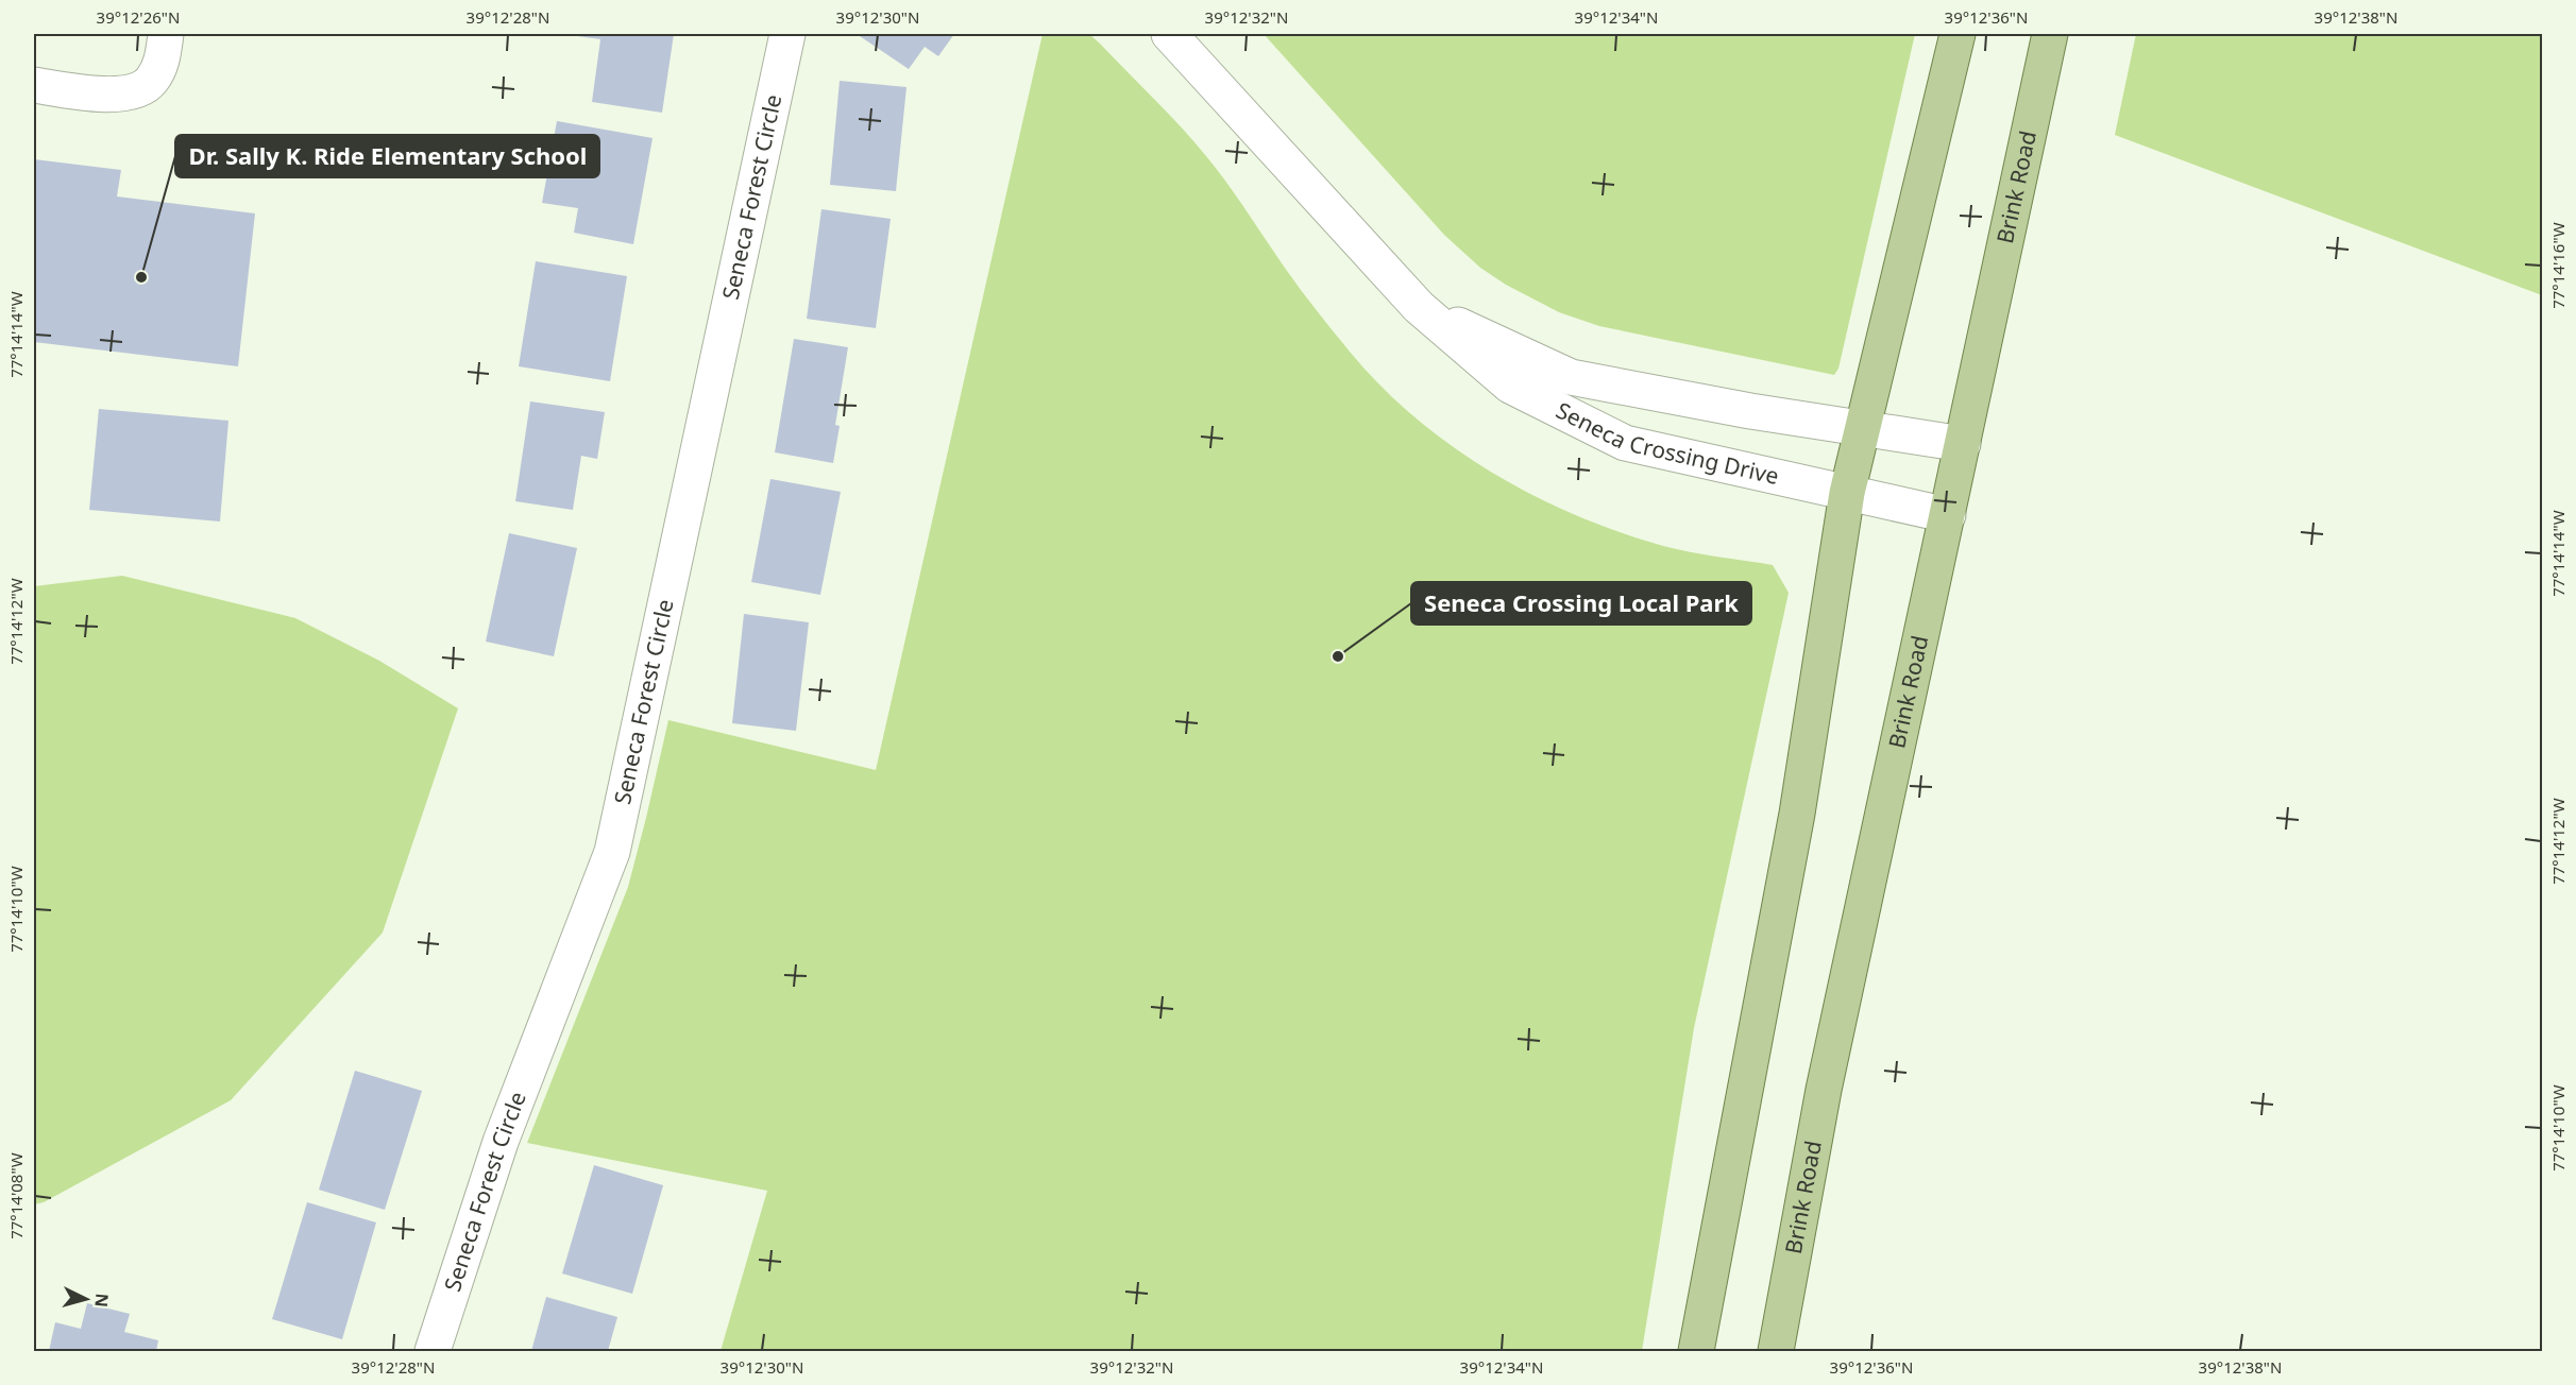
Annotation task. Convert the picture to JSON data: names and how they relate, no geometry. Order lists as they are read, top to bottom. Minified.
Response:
{"streets":{"main road":["Brink Road"],"street":["Seneca Forest Circle","Seneca Crossing Drive"]},"crossings":[["Brink Road","Seneca Crossing Drive"]],"places":["Dr. Sally K. Ride Elementary School","Seneca Crossing Local Park"],"north":"right","coordinates":["39°12'26\"N","39°12'28\"N","39°12'30\"N","39°12'32\"N","39°12'34\"N","39°12'36\"N","39°12'38\"N","77°14'16\"W","77°14'14\"W","77°14'12\"W","77°14'10\"W","77°14'08\"W"]}
